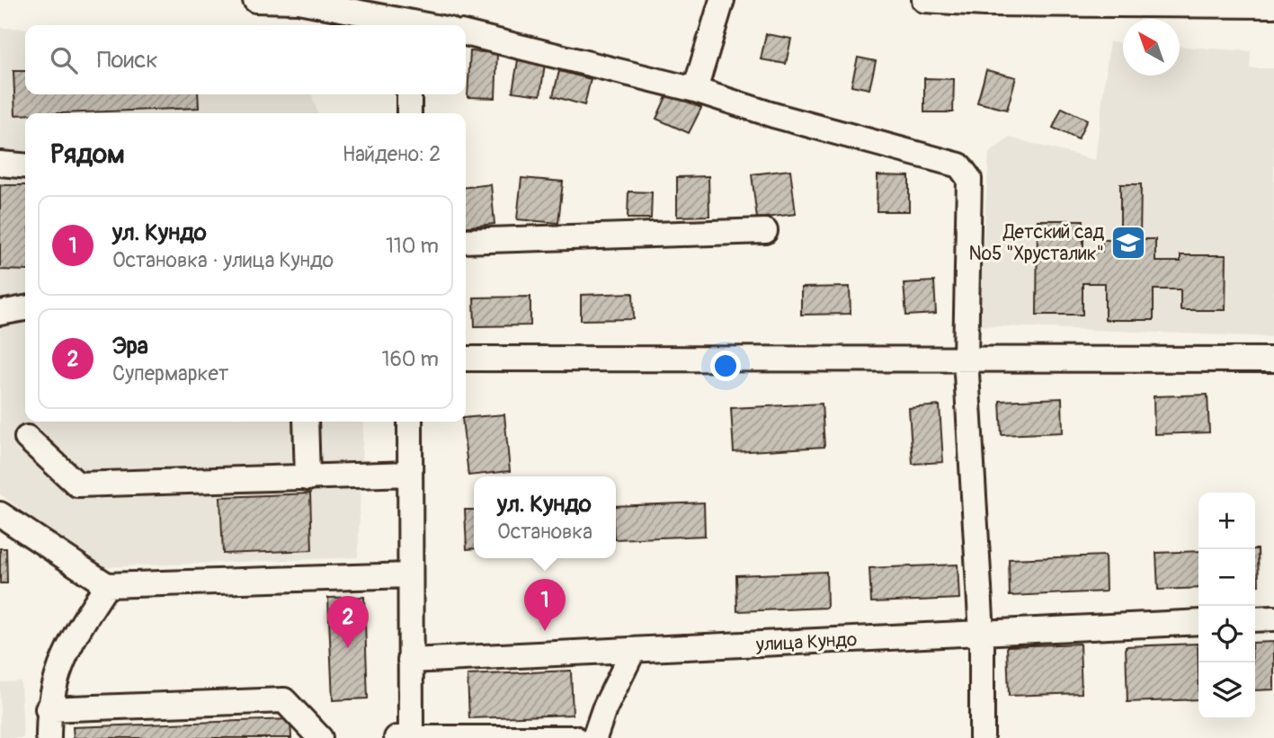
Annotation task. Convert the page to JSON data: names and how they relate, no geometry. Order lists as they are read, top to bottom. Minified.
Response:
{"streets":{"street":["улица Кундо"]},"places":{"school or university":["Детский сад №5 \"Хрусталик\""]},"north":"top left","page":{"search":"Поиск","heading":["Рядом","Найдено: 2"],"list":[{"mark":"1","name":"ул. Кундо","note":"Остановка · улица Кундо","value":"110 m"},{"mark":"2","name":"Эра","note":"Супермаркет","value":"160 m"}],"popup":["ул. Кундо","Остановка"],"map_buttons":["+","−"],"pins":["1","2"]}}
